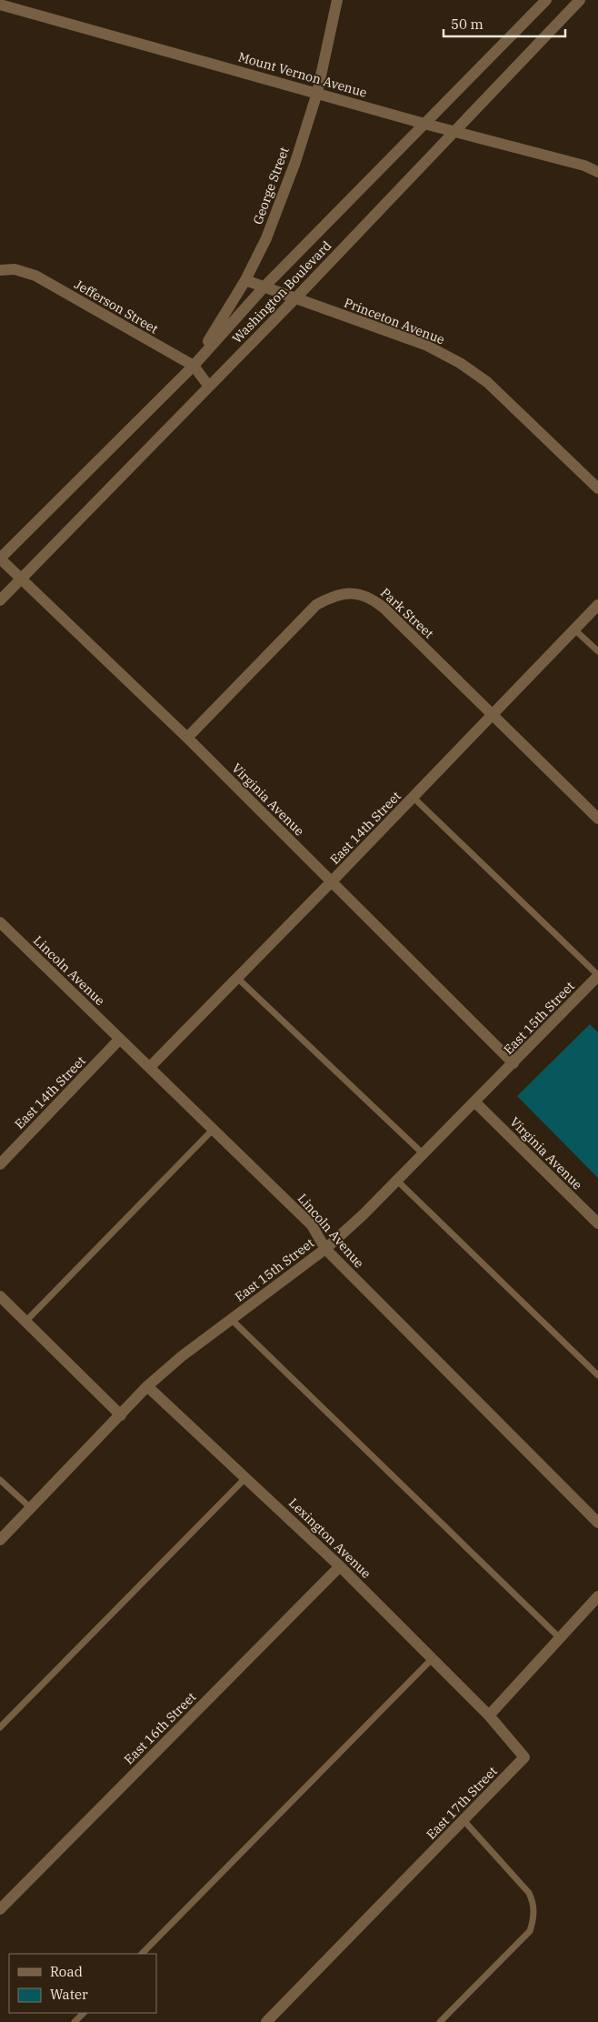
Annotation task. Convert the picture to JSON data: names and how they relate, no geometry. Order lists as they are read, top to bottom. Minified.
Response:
{"streets":{"street":["Mount Vernon Avenue","George Street","Washington Boulevard","Jefferson Street","Princeton Avenue","Park Street","Virginia Avenue","East 14th Street","Lincoln Avenue","East 15th Street","Lexington Avenue","East 16th Street","East 17th Street"]},"crossings":[["Mount Vernon Avenue","George Street"],["Mount Vernon Avenue","Washington Boulevard"],["George Street","Washington Boulevard"],["George Street","Jefferson Street"],["George Street","Princeton Avenue"],["Washington Boulevard","Jefferson Street"],["Washington Boulevard","Princeton Avenue"],["Washington Boulevard","Virginia Avenue"],["Park Street","Virginia Avenue"],["Park Street","East 14th Street"],["Virginia Avenue","East 14th Street"],["Virginia Avenue","East 15th Street"],["East 14th Street","Lincoln Avenue"],["Lincoln Avenue","East 15th Street"],["East 15th Street","Lexington Avenue"],["Lexington Avenue","East 16th Street"],["Lexington Avenue","East 17th Street"]],"legend":["Road","Water"],"scale_bar":"50 m"}
